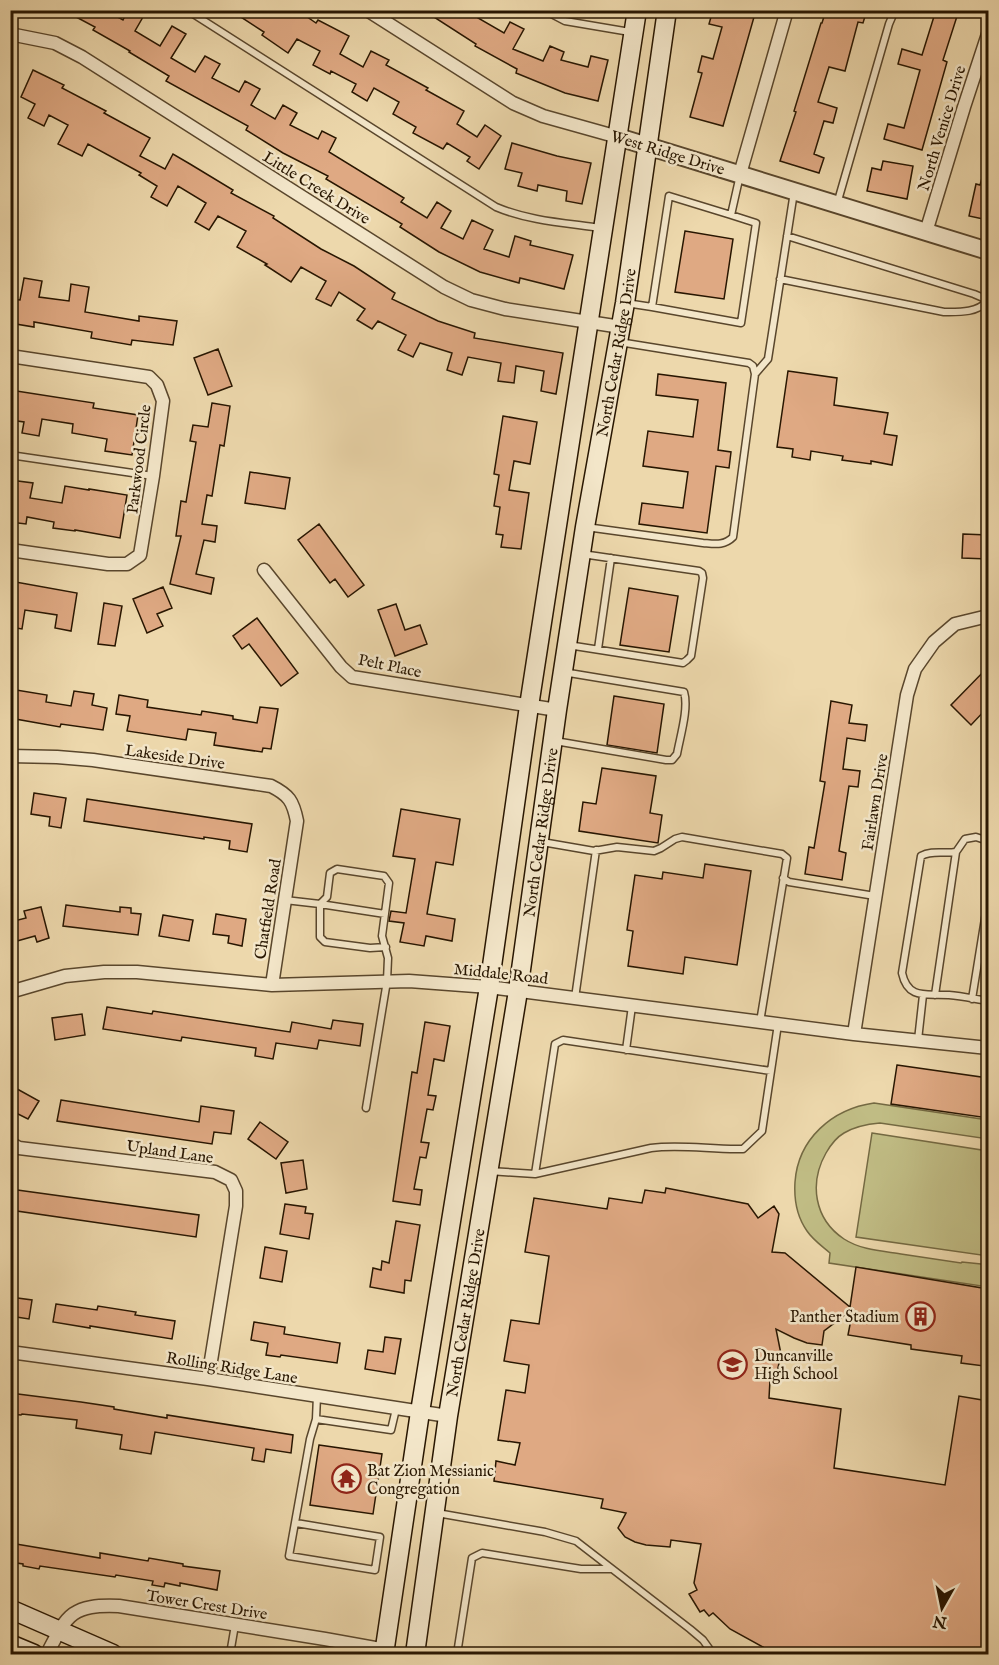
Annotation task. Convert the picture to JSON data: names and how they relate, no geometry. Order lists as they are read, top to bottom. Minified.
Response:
{"streets":{"main road":["North Cedar Ridge Drive"],"street":["North Venice Drive","West Ridge Drive","Little Creek Drive","Parkwood Circle","Pelt Place","Lakeside Drive","Fairlawn Drive","Chatfield Road","Middale Road","Upland Lane","Rolling Ridge Lane","Tower Crest Drive"]},"crossings":[["North Venice Drive","West Ridge Drive"],["West Ridge Drive","North Cedar Ridge Drive"],["Little Creek Drive","North Cedar Ridge Drive"],["North Cedar Ridge Drive","Pelt Place"],["North Cedar Ridge Drive","Middale Road"],["North Cedar Ridge Drive","Rolling Ridge Lane"],["North Cedar Ridge Drive","Tower Crest Drive"],["Lakeside Drive","Chatfield Road"],["Fairlawn Drive","Middale Road"],["Chatfield Road","Middale Road"],["Upland Lane","Rolling Ridge Lane"]],"places":{"building":["Panther Stadium"],"school or university":["Duncanville High School"],"temple":["Bat Zion Messianic Congregation"]},"north":"bottom"}
